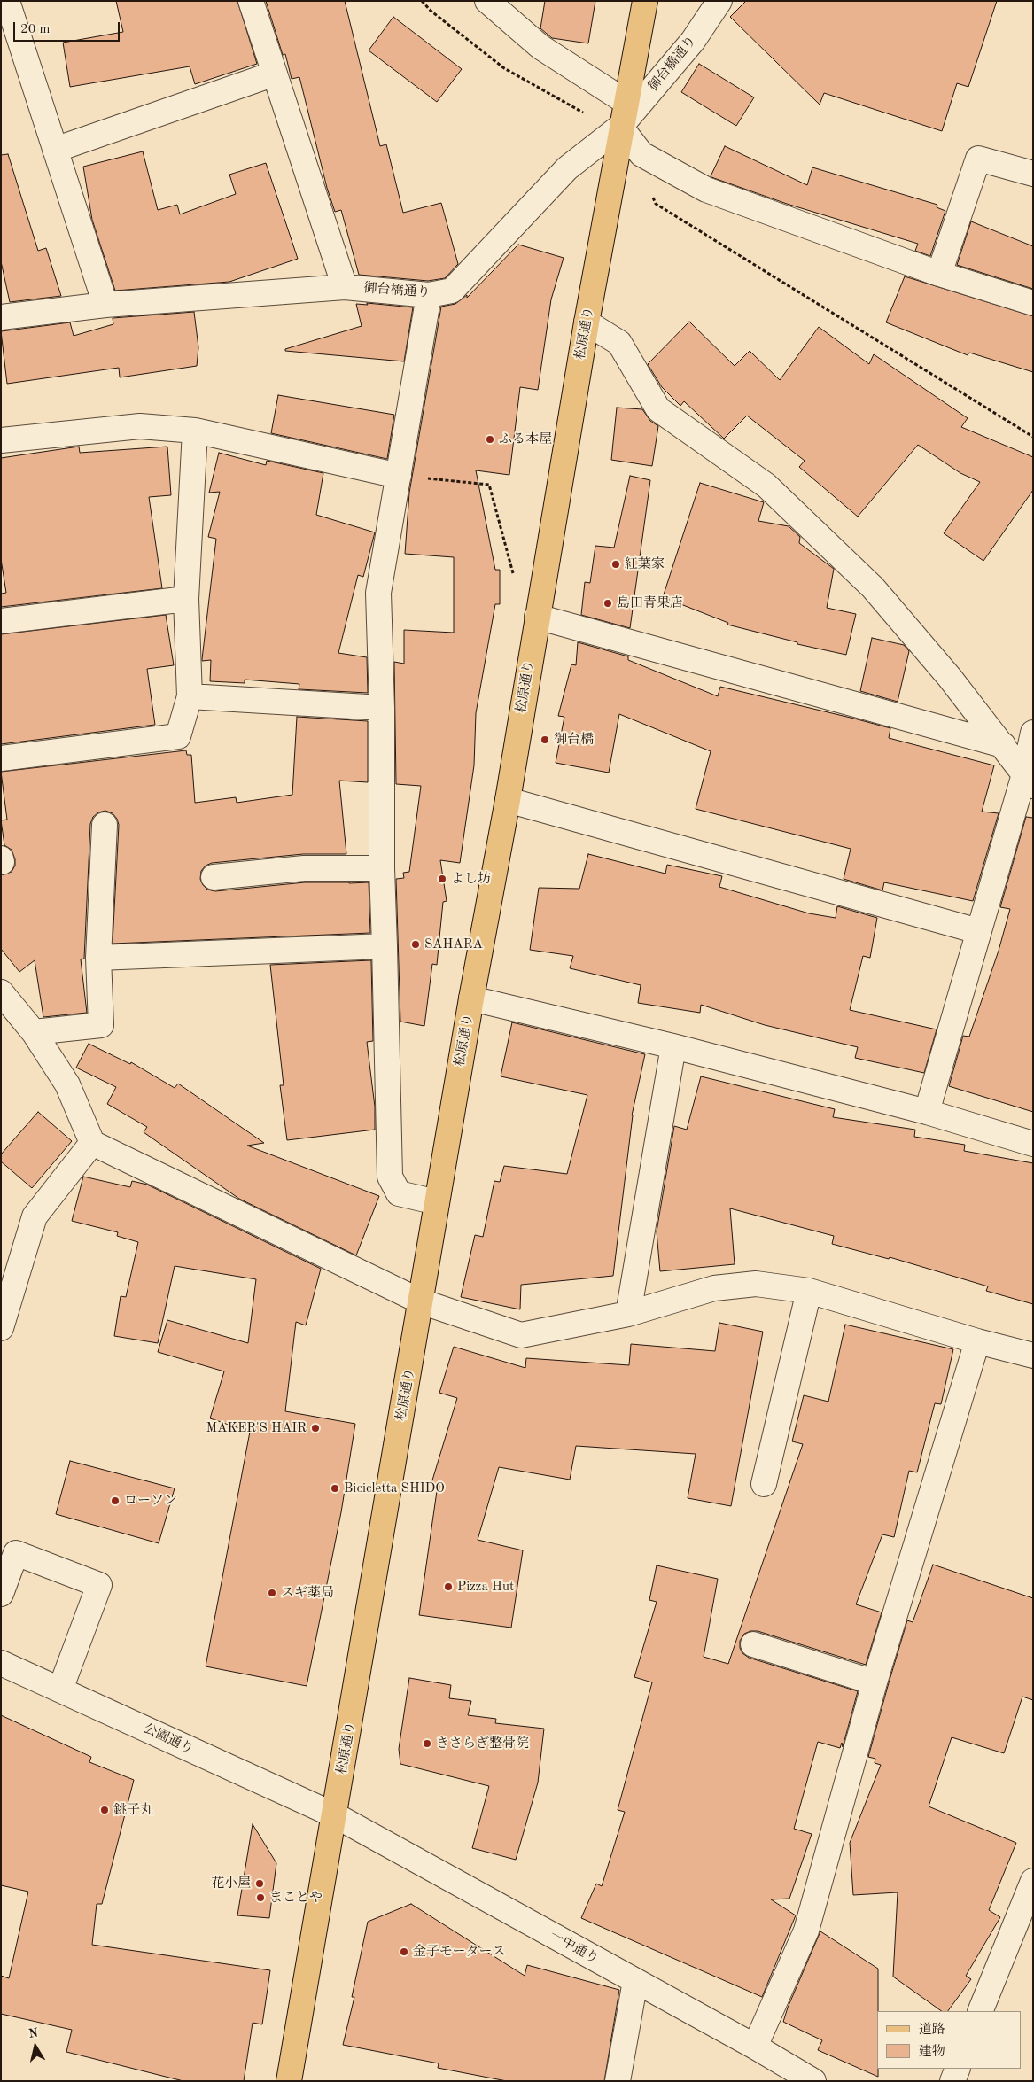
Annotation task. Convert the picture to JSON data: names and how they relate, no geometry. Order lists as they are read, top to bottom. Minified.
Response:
{"streets":{"main road":["松原通り"],"street":["御台橋通り","公園通り","一中通り"]},"crossings":[["御台橋通り","松原通り"],["松原通り","公園通り"],["松原通り","一中通り"],["公園通り","一中通り"]],"places":["ふる本屋","紅葉家","島田青果店","御台橋","よし坊","SAHARA","MAKER'S HAIR","Bicicletta SHIDO","ローソン","Pizza Hut","スギ薬局","きさらぎ整骨院","銚子丸","花小屋","まことや","金子モータース"],"legend":["道路","建物"],"scale_bar":"20 m","north":"top"}
